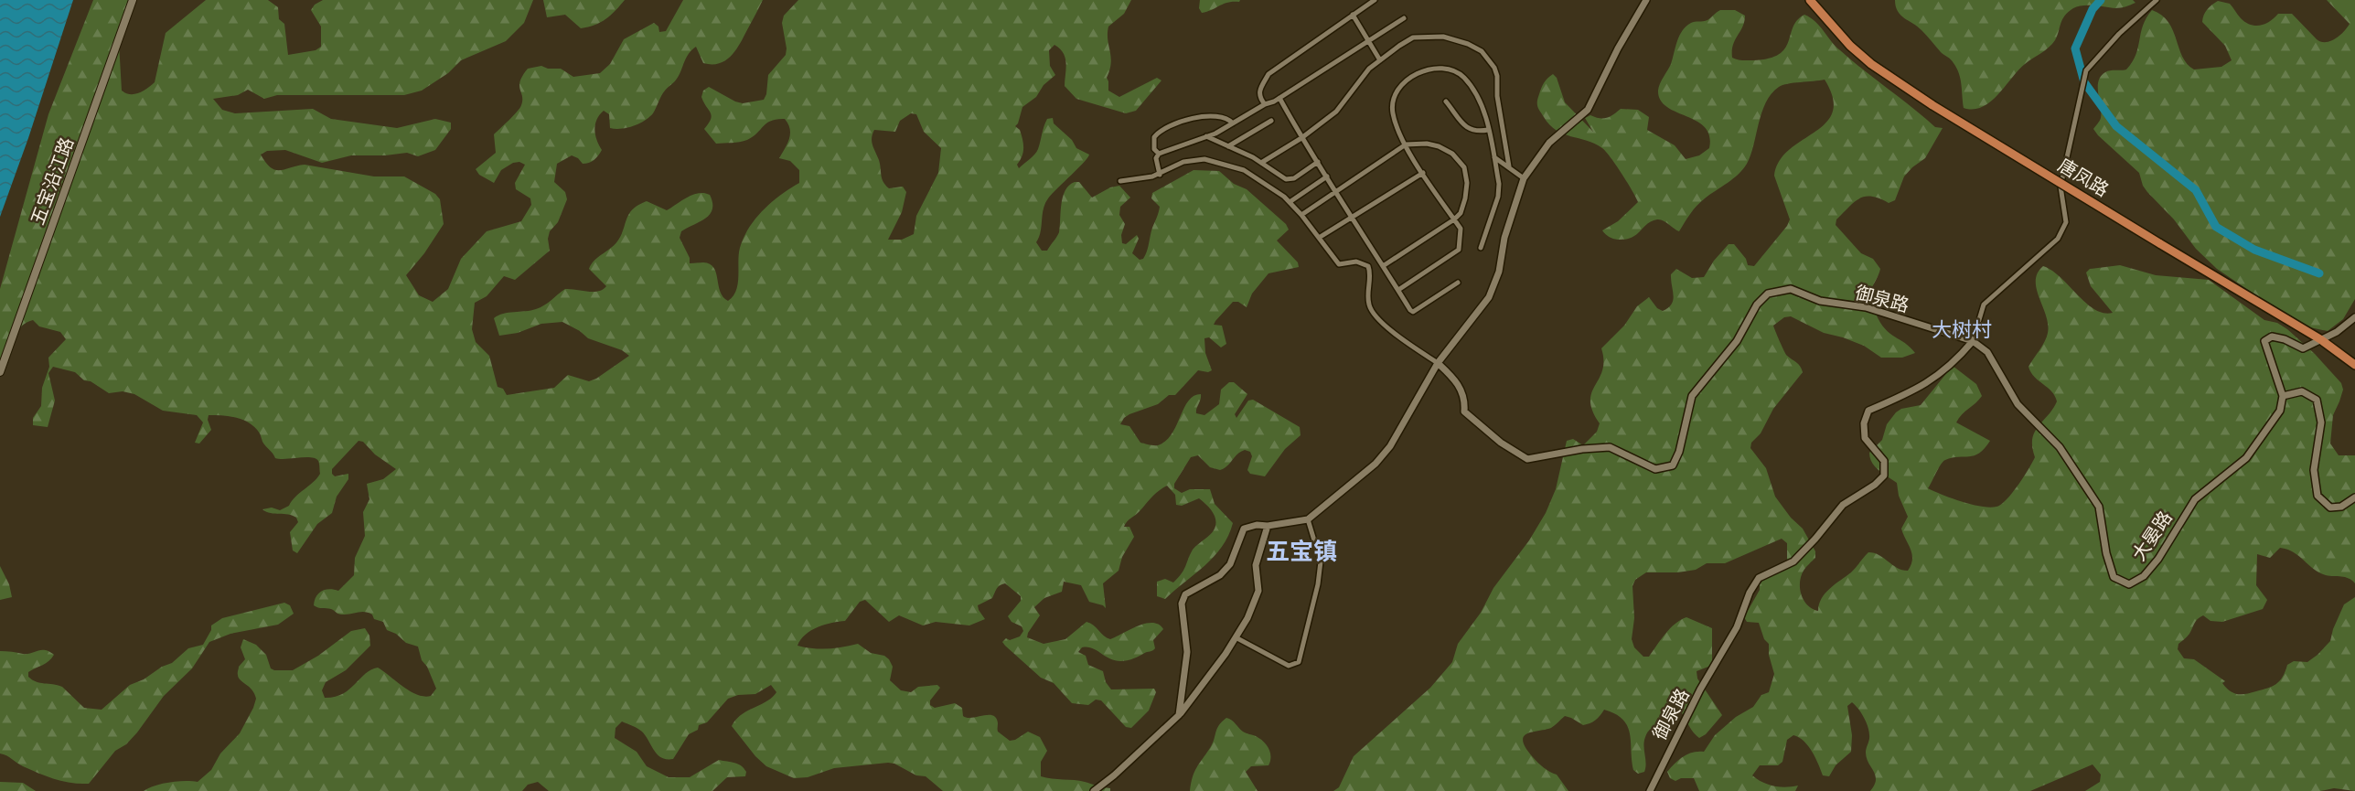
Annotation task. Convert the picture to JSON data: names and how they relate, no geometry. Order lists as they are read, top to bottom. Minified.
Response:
{"streets":{"highway":["唐凤路"],"main road":["五宝沿江路"],"street":["御泉路","大晏路"]},"crossings":[["御泉路","大晏路"]],"districts":["大树村","五宝镇"]}
